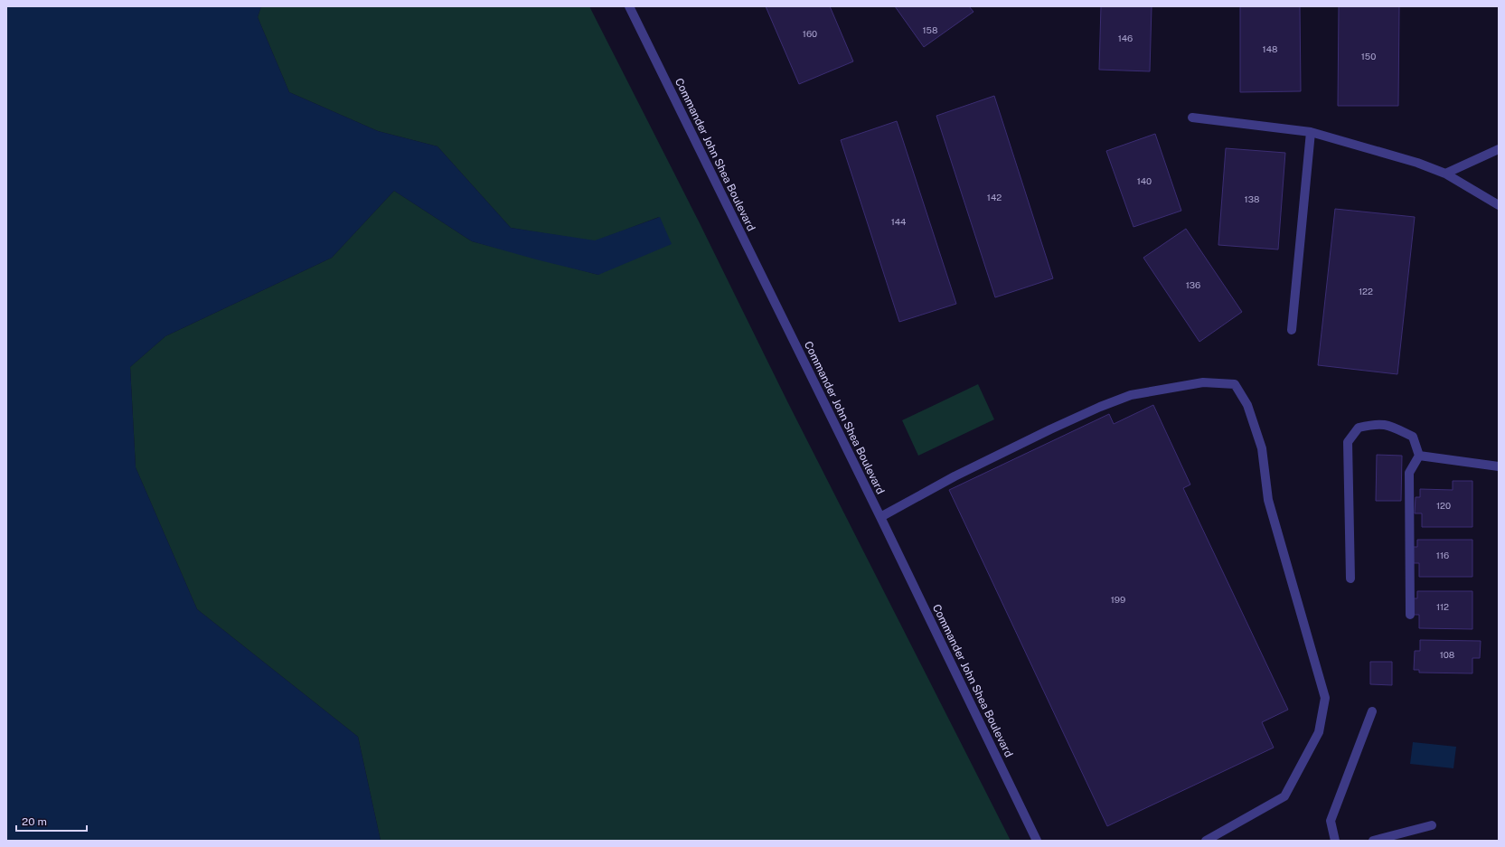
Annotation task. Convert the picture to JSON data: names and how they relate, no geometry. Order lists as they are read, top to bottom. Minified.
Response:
{"streets":{"street":["Commander John Shea Boulevard"]},"house_numbers":["158","160","146","148","150","140","142","138","144","136","122","120","116","199","112","108"],"scale_bar":"20 m"}
